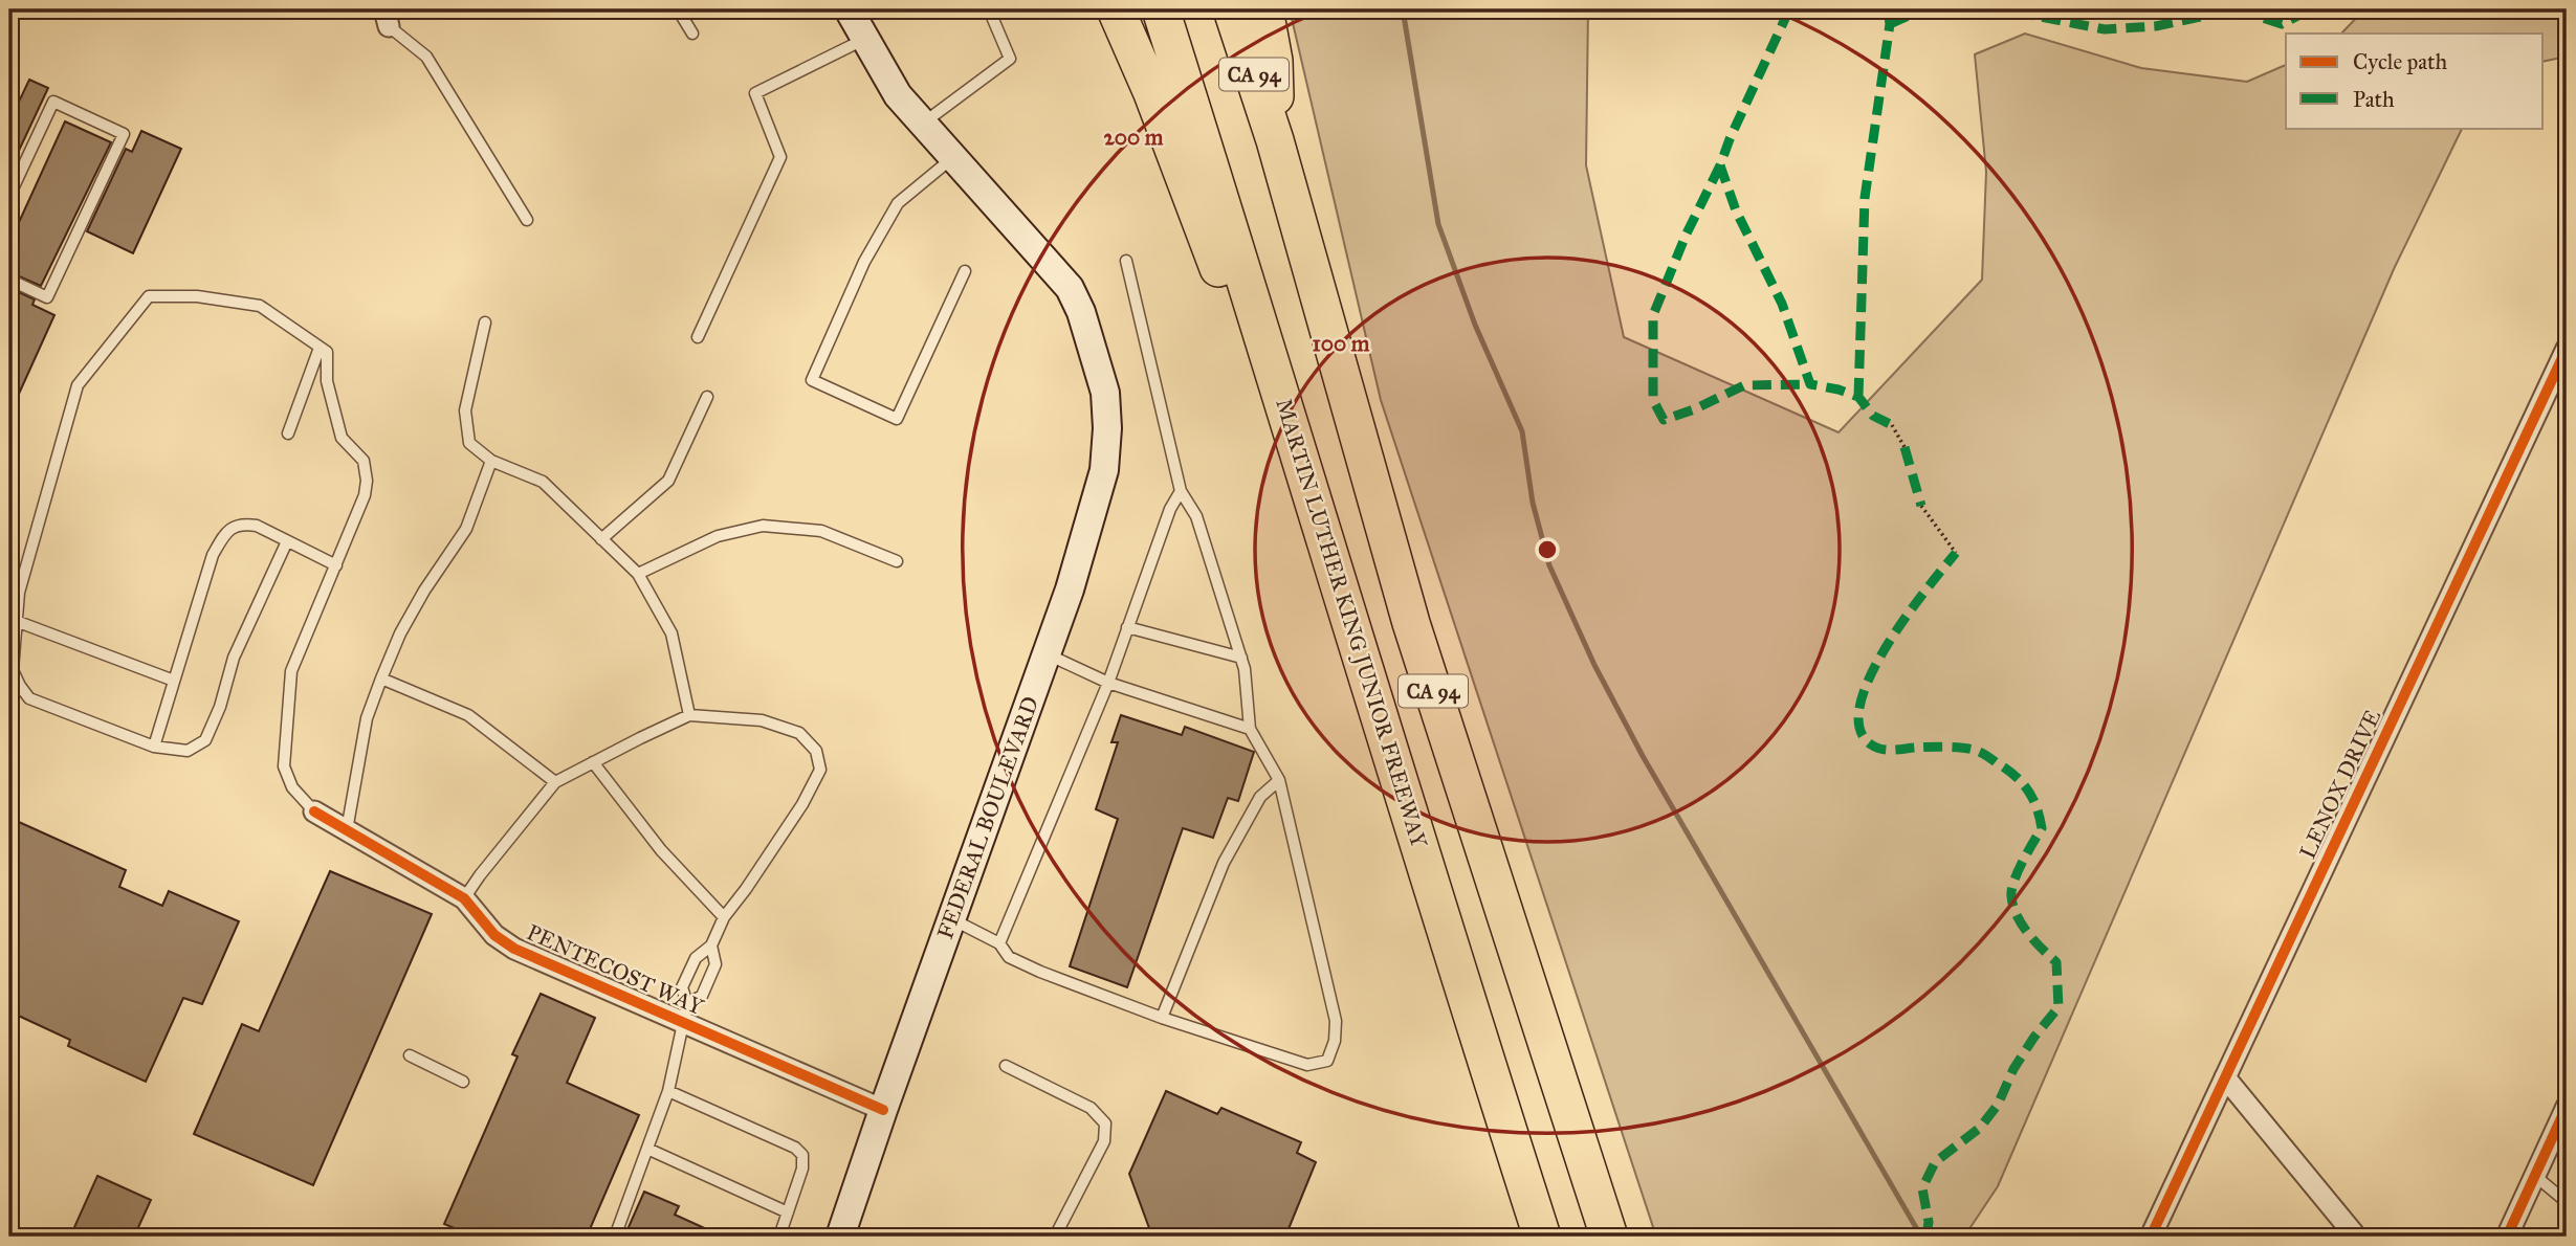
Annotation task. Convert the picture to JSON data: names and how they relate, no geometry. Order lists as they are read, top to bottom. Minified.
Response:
{"streets":{"highway":["CA 94","MARTIN LUTHER KING JUNIOR FREEWAY"],"main road":["FEDERAL BOULEVARD"],"street":["LENOX DRIVE","PENTECOST WAY"]},"crossings":[["FEDERAL BOULEVARD","PENTECOST WAY"]],"legend":["Cycle path","Path"],"rings":["200 m","100 m"]}
